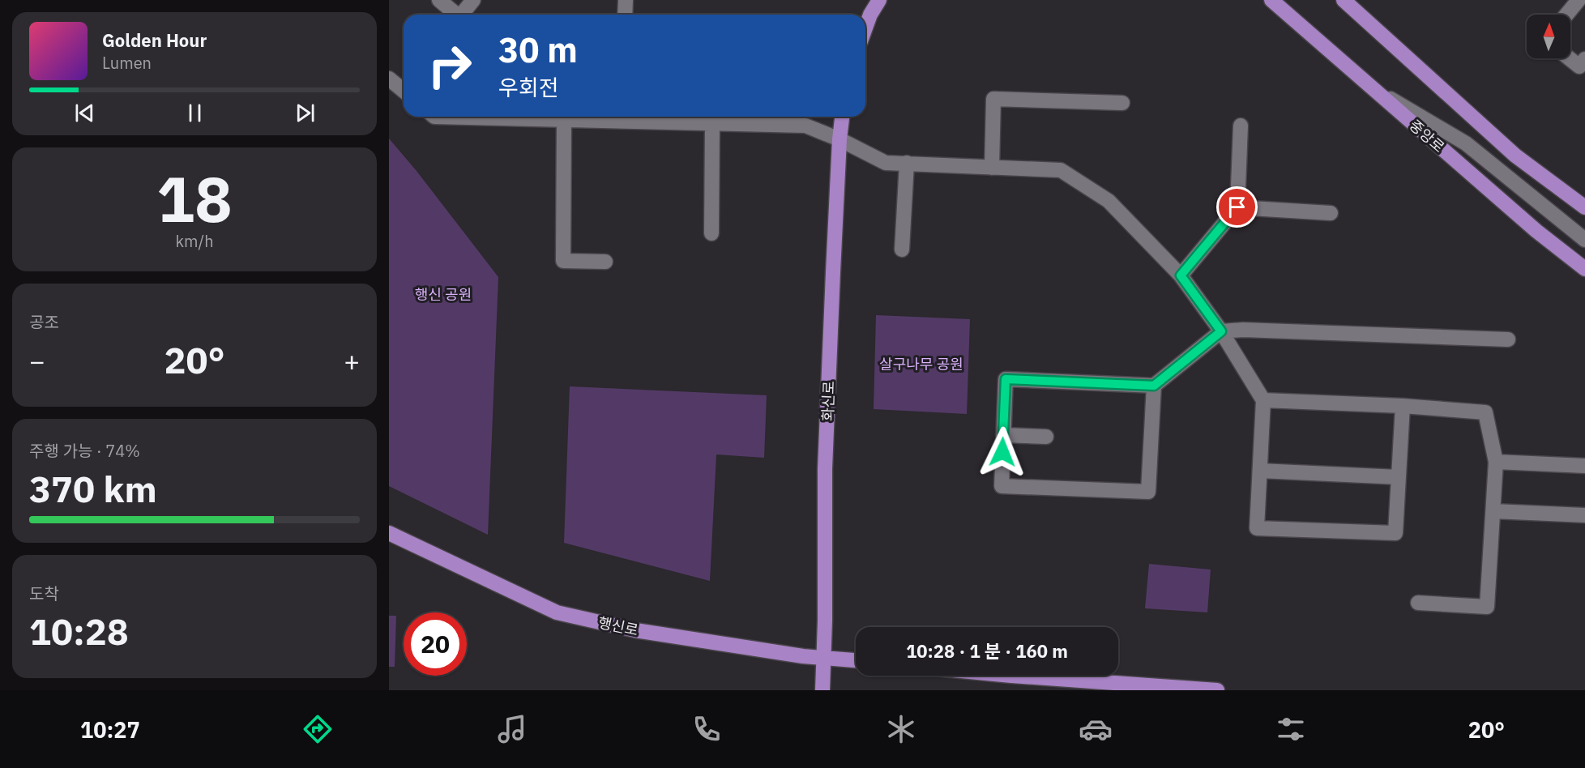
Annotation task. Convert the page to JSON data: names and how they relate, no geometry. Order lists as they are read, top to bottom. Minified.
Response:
{"streets":{"main road":["중앙로","화신로","행신로"]},"crossings":[["화신로","행신로"]],"parks":["행신 공원","살구나무 공원"],"north":"top","page":{"turn":["30 m","우회전"],"song":["Golden Hour","Lumen"],"tile":[["18","km/h"],"공조",["주행 가능 · 74%","370 km"],["도착","10:28"]],"heat":["−","20°","+"],"limit":"20","trip":"10:28 · 1 분 · 160 m","tabs":["10:27","20°"]}}
